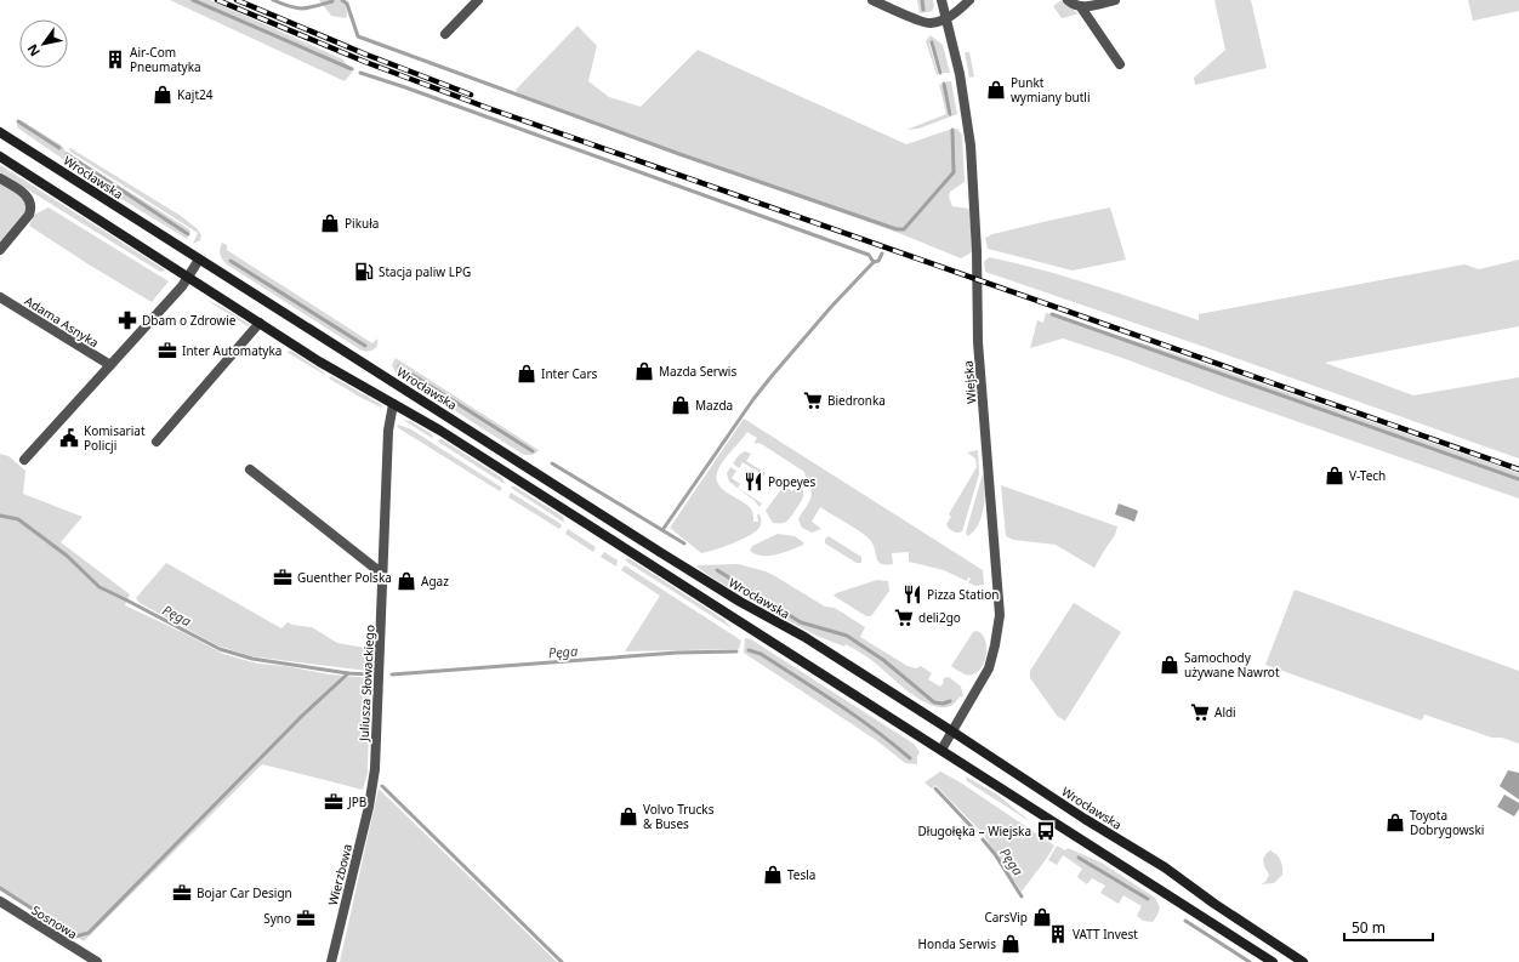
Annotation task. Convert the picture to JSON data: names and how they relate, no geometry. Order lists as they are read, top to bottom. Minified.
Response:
{"streets":{"main road":["Wrocławska"],"street":["Adama Asnyka","Wiejska","Juliusza Słowackiego","Wierzbowa","Sosnowa"]},"crossings":[["Wrocławska","Wiejska"],["Juliusza Słowackiego","Wierzbowa"]],"water":["Pęga"],"places":{"building":["Air-Com Pneumatyka","VATT Invest"],"shop":["Punkt wymiany butli","Kajt24","Pikuła","Mazda Serwis","Inter Cars","Mazda","V-Tech","Agaz","Samochody używane Nawrot","Volvo Trucks & Buses","Toyota Dobrygowski","Tesla","CarsVip","Honda Serwis"],"fuel station":["Stacja paliw LPG"],"pharmacy":["Dbam o Zdrowie"],"office":["Inter Automatyka","Guenther Polska","JPB","Bojar Car Design","Syno"],"supermarket":["Biedronka","deli2go","Aldi"],"public building":["Komisariat Policji"],"restaurant":["Popeyes","Pizza Station"],"bus stop":["Długołęka – Wiejska"]},"scale_bar":"50 m","north":"bottom left"}
